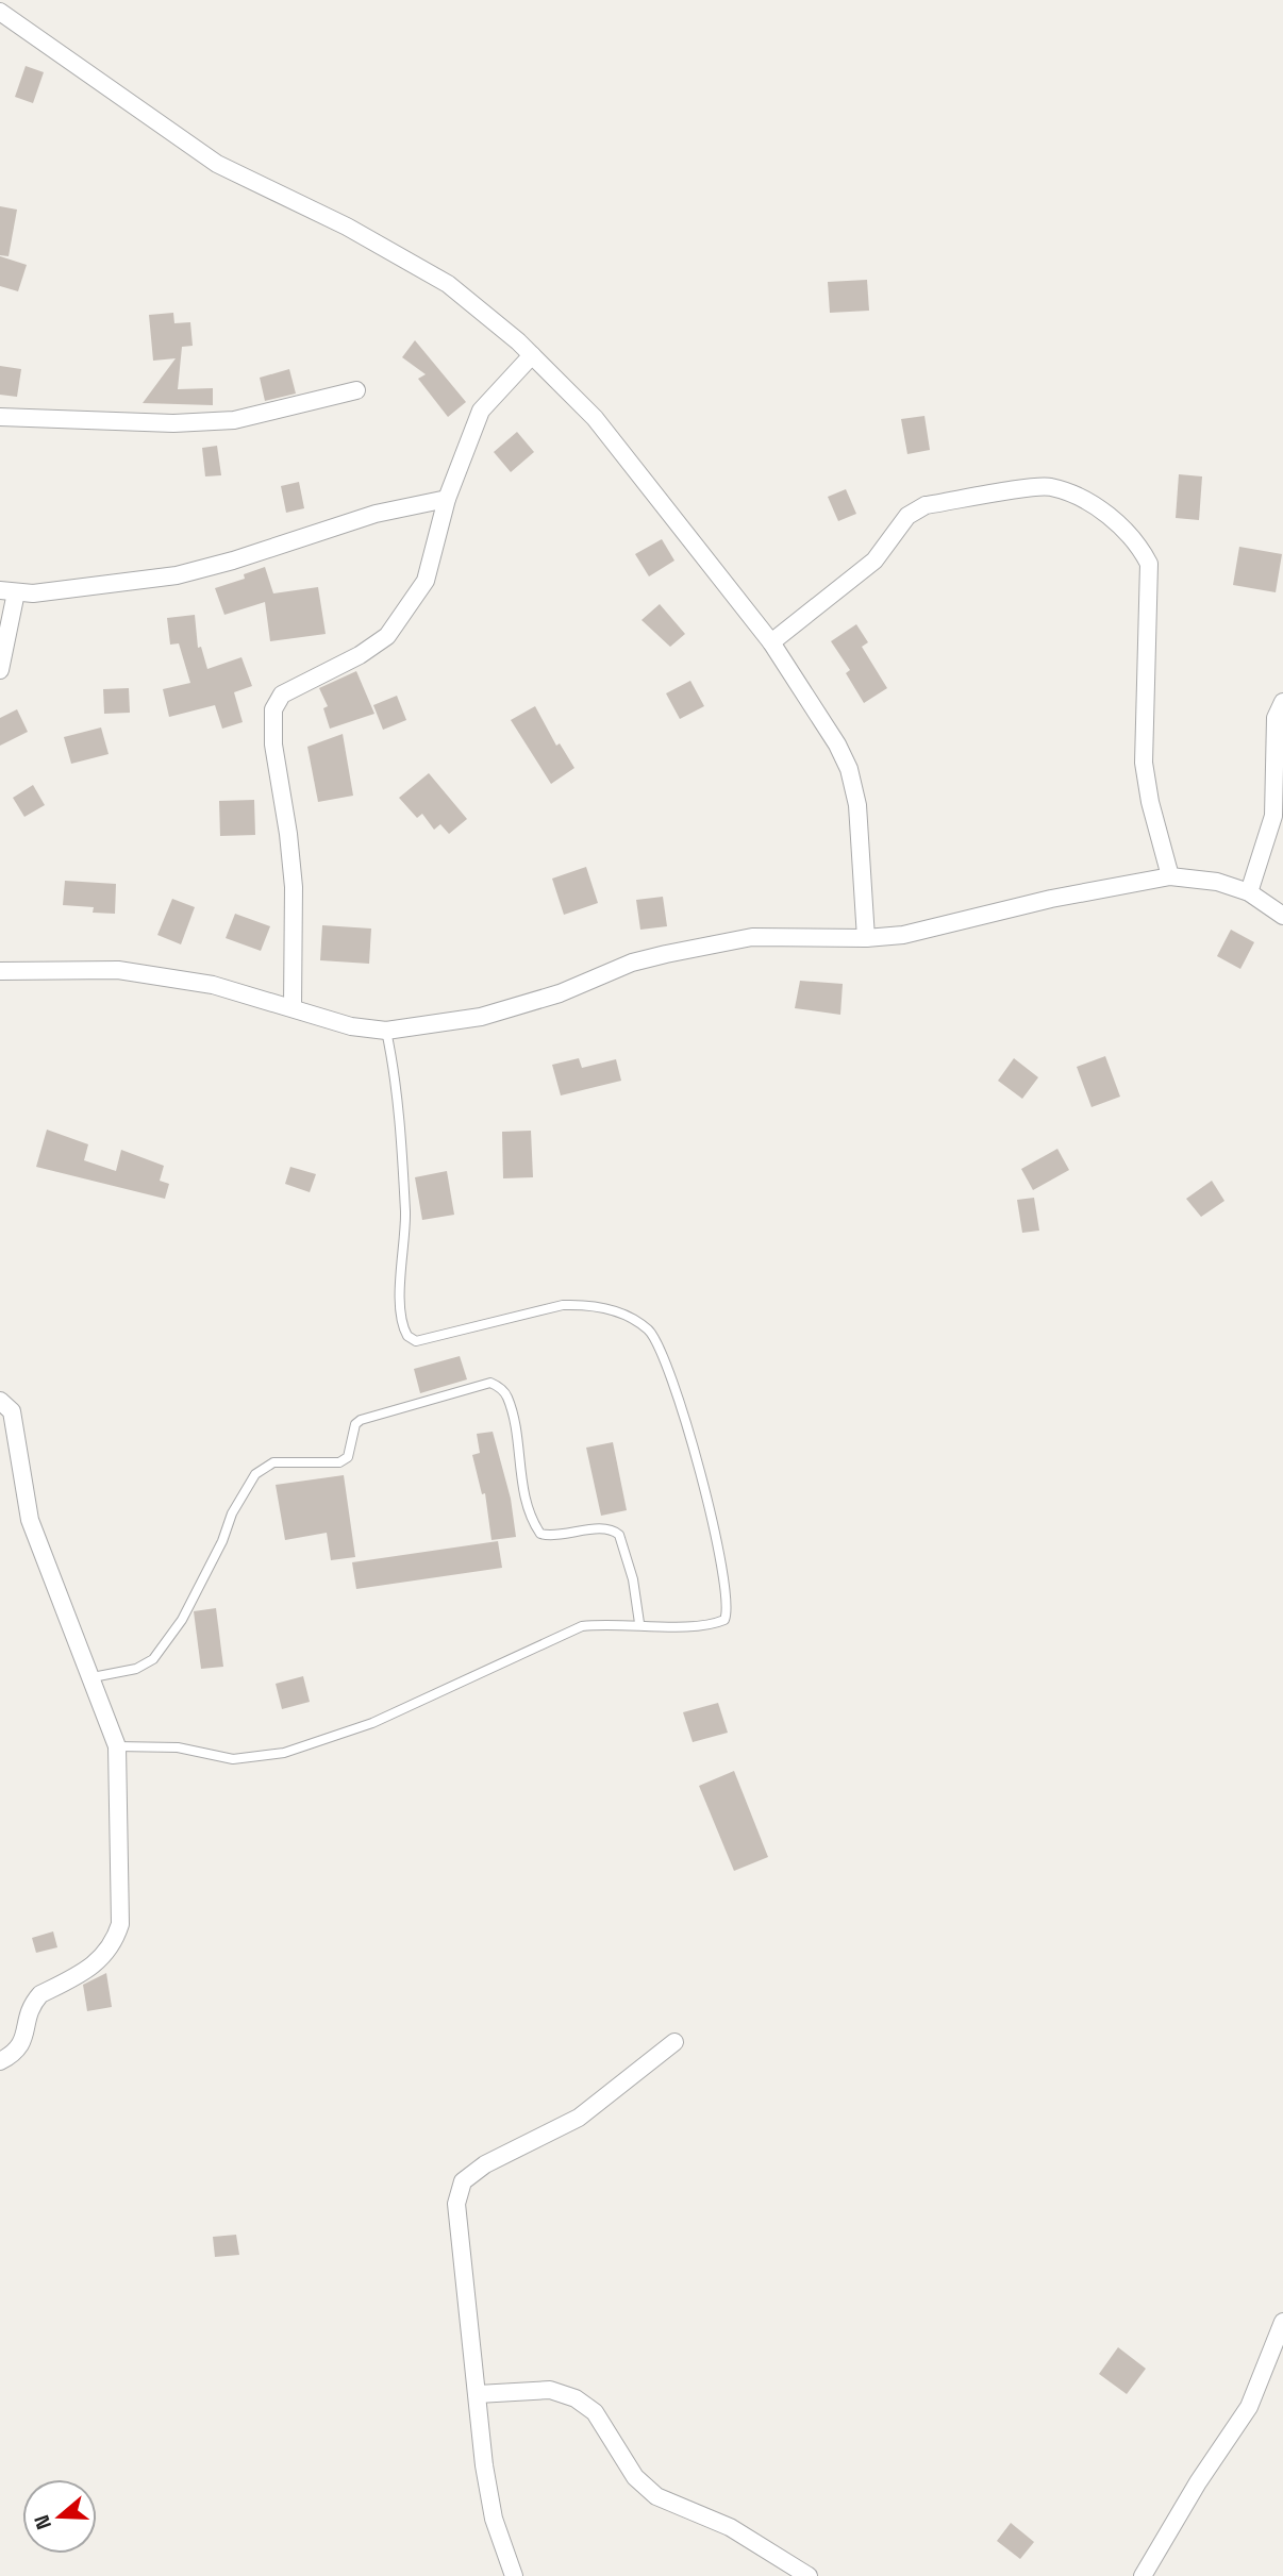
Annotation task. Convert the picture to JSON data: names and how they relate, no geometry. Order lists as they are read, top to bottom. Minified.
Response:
{"north":"left"}
